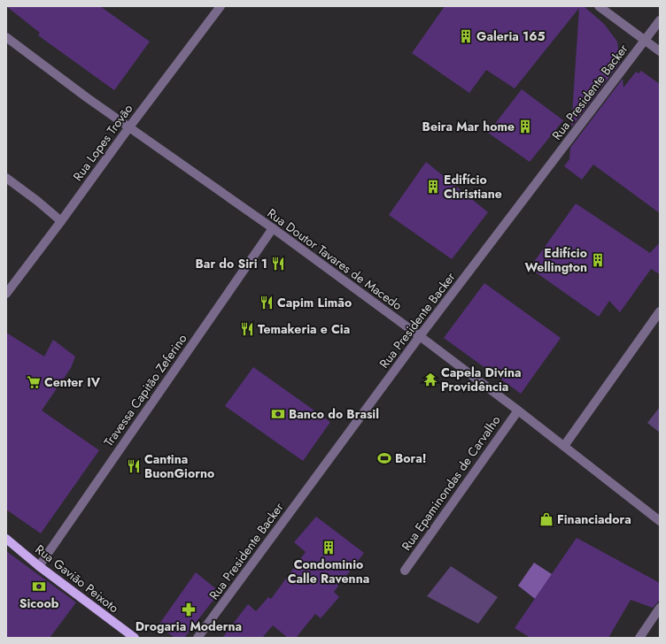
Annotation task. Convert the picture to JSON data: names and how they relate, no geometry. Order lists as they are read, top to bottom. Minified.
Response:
{"streets":{"main road":["Rua Gavião Peixoto"],"street":["Rua Presidente Backer","Rua Lopes Trovão","Rua Doutor Tavares de Macedo","Travessa Capitão Zeferino","Rua Epaminondas de Carvalho"]},"crossings":[["Rua Presidente Backer","Rua Doutor Tavares de Macedo"],["Rua Lopes Trovão","Rua Doutor Tavares de Macedo"],["Rua Doutor Tavares de Macedo","Travessa Capitão Zeferino"],["Rua Doutor Tavares de Macedo","Rua Epaminondas de Carvalho"],["Travessa Capitão Zeferino","Rua Gavião Peixoto"]],"places":{"building":["Galeria 165","Beira Mar home","Edifício Christiane","Edifício Wellington","Condominio Calle Ravenna"],"restaurant":["Bar do Siri 1","Capim Limão","Temakeria e Cia","Cantina BuonGiorno"],"temple":["Capela Divina Providência"],"supermarket":["Center IV"],"bank":["Banco do Brasil","Sicoob"],"sports":["Bora!"],"shop":["Financiadora"],"pharmacy":["Drogaria Moderna"]}}
